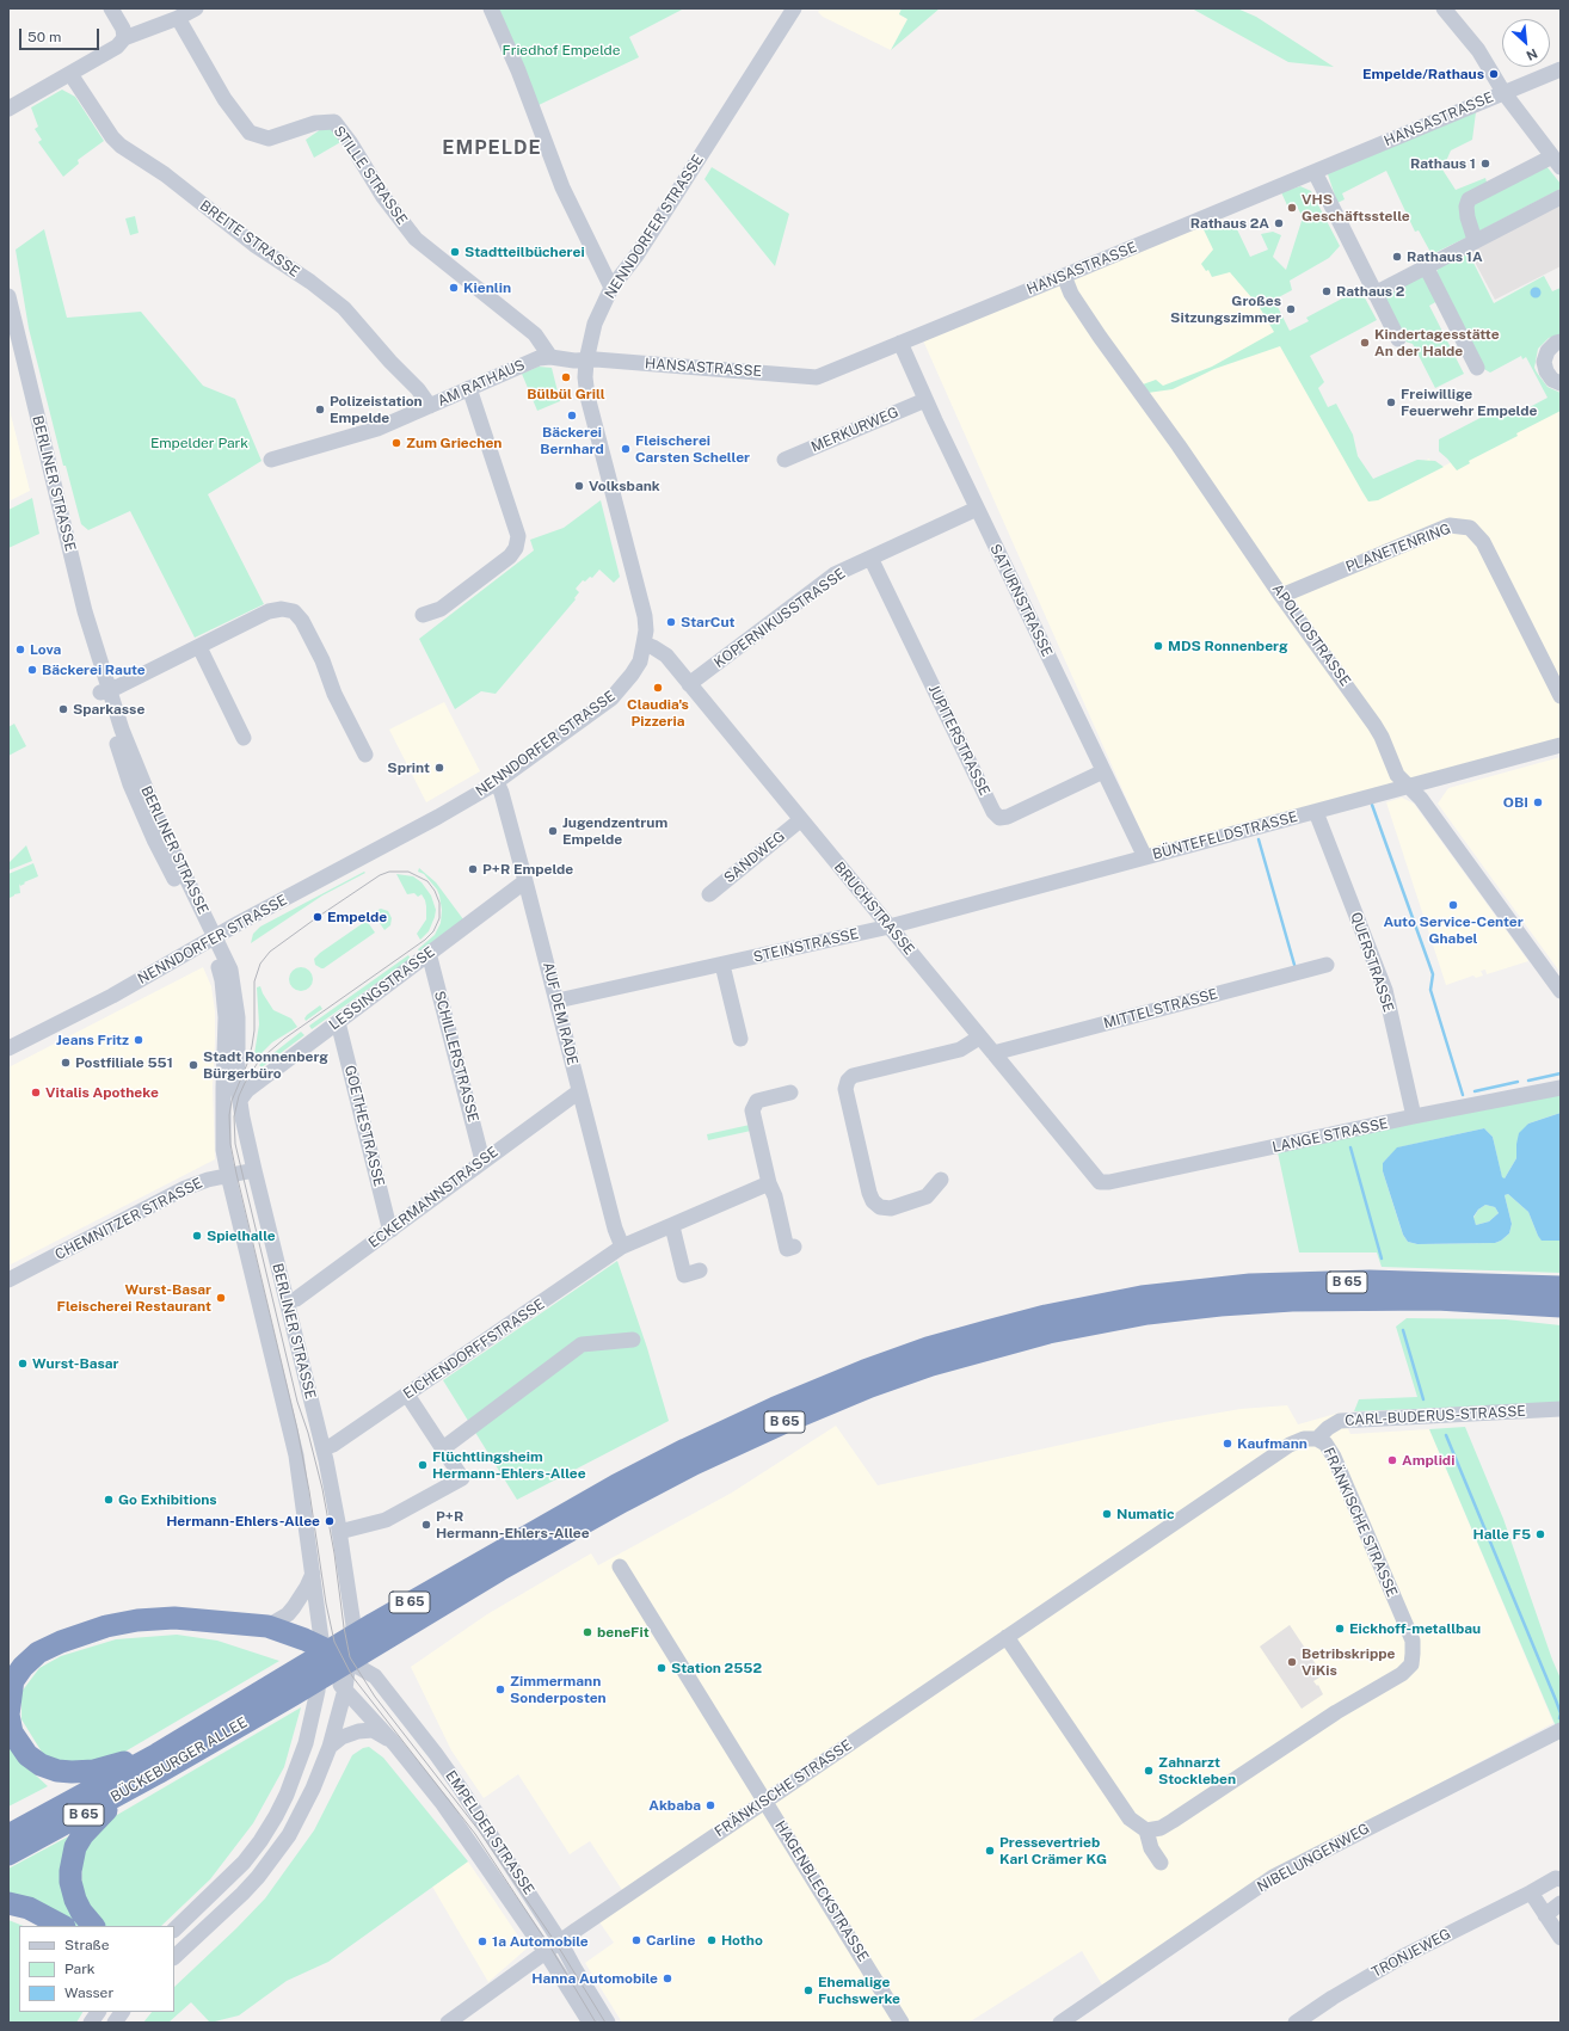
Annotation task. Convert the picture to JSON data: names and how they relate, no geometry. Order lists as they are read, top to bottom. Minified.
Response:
{"streets":{"highway":["B 65","BÜCKEBURGER ALLEE"],"street":["HANSASTRASSE","STILLE STRASSE","NENNDORFER STRASSE","BREITE STRASSE","AM RATHAUS","MERKURWEG","BERLINER STRASSE","PLANETENRING","SATURNSTRASSE","KOPERNIKUSSTRASSE","APOLLOSTRASSE","JUPITERSTRASSE","BÜNTEFELDSTRASSE","SANDWEG","BRUCHSTRASSE","STEINSTRASSE","QUERSTRASSE","LESSINGSTRASSE","MITTELSTRASSE","AUF DEM RADE","SCHILLERSTRASSE","GOETHESTRASSE","LANGE STRASSE","ECKERMANNSTRASSE","CHEMNITZER STRASSE","EICHENDORFFSTRASSE","CARL-BUDERUS-STRASSE","FRÄNKISCHE STRASSE","EMPELDER STRASSE","NIBELUNGENWEG","HAGENBLECKSTRASSE","TRONJEWEG"]},"crossings":[["HANSASTRASSE","NENNDORFER STRASSE"],["HANSASTRASSE","AM RATHAUS"],["HANSASTRASSE","SATURNSTRASSE"],["HANSASTRASSE","APOLLOSTRASSE"],["STILLE STRASSE","AM RATHAUS"],["NENNDORFER STRASSE","AM RATHAUS"],["NENNDORFER STRASSE","BERLINER STRASSE"],["NENNDORFER STRASSE","BRUCHSTRASSE"],["NENNDORFER STRASSE","AUF DEM RADE"],["BREITE STRASSE","AM RATHAUS"],["MERKURWEG","SATURNSTRASSE"],["BERLINER STRASSE","LESSINGSTRASSE"],["BERLINER STRASSE","ECKERMANNSTRASSE"],["BERLINER STRASSE","CHEMNITZER STRASSE"],["BERLINER STRASSE","B 65"],["BERLINER STRASSE","EICHENDORFFSTRASSE"],["BERLINER STRASSE","BÜCKEBURGER ALLEE"],["BERLINER STRASSE","EMPELDER STRASSE"],["PLANETENRING","APOLLOSTRASSE"],["SATURNSTRASSE","KOPERNIKUSSTRASSE"],["SATURNSTRASSE","JUPITERSTRASSE"],["SATURNSTRASSE","BÜNTEFELDSTRASSE"],["KOPERNIKUSSTRASSE","JUPITERSTRASSE"],["KOPERNIKUSSTRASSE","BRUCHSTRASSE"],["APOLLOSTRASSE","BÜNTEFELDSTRASSE"],["BÜNTEFELDSTRASSE","BRUCHSTRASSE"],["BÜNTEFELDSTRASSE","STEINSTRASSE"],["BÜNTEFELDSTRASSE","QUERSTRASSE"],["SANDWEG","BRUCHSTRASSE"],["BRUCHSTRASSE","STEINSTRASSE"],["BRUCHSTRASSE","MITTELSTRASSE"],["BRUCHSTRASSE","LANGE STRASSE"],["STEINSTRASSE","AUF DEM RADE"],["QUERSTRASSE","LANGE STRASSE"],["LESSINGSTRASSE","AUF DEM RADE"],["LESSINGSTRASSE","SCHILLERSTRASSE"],["LESSINGSTRASSE","GOETHESTRASSE"],["AUF DEM RADE","ECKERMANNSTRASSE"],["AUF DEM RADE","EICHENDORFFSTRASSE"],["SCHILLERSTRASSE","ECKERMANNSTRASSE"],["GOETHESTRASSE","ECKERMANNSTRASSE"],["B 65","BÜCKEBURGER ALLEE"],["CARL-BUDERUS-STRASSE","FRÄNKISCHE STRASSE"],["FRÄNKISCHE STRASSE","EMPELDER STRASSE"],["FRÄNKISCHE STRASSE","HAGENBLECKSTRASSE"]],"districts":["EMPELDE"],"parks":["Friedhof Empelde","Empelder Park"],"places":["Empelde/Rathaus","Rathaus 1","VHS Geschäftsstelle","Rathaus 2A","Stadtteilbücherei","Rathaus 1A","Kienlin","Rathaus 2","Großes Sitzungszimmer","Kindertagesstätte An der Halde","Bülbül Grill","Freiwillige Feuerwehr Empelde","Polizeistation Empelde","Bäckerei Bernhard","Zum Griechen","Fleischerei Carsten Scheller","Volksbank","StarCut","MDS Ronnenberg","Lova","Bäckerei Raute","Claudia's Pizzeria","Sparkasse","Sprint","OBI","Jugendzentrum Empelde","P+R Empelde","Auto Service-Center Ghabel","Empelde","Jeans Fritz","Postfiliale 551","Stadt Ronnenberg Bürgerbüro","Vitalis Apotheke","Spielhalle","Wurst-Basar Fleischerei Restaurant","Wurst-Basar","Kaufmann","Amplidi","Flüchtlingsheim Hermann-Ehlers-Allee","Go Exhibitions","Numatic","Hermann-Ehlers-Allee","P+R Hermann-Ehlers-Allee","Halle F5","Eickhoff-metallbau","beneFit","Betribskrippe ViKis","Station 2552","Zimmermann Sonderposten","Zahnarzt Stockleben","Akbaba","Pressevertrieb Karl Crämer KG","Carline","Hotho","1a Automobile","Hanna Automobile","Ehemalige Fuchswerke"],"legend":["Straße","Park","Wasser"],"scale_bar":"50 m","north":"bottom right"}
